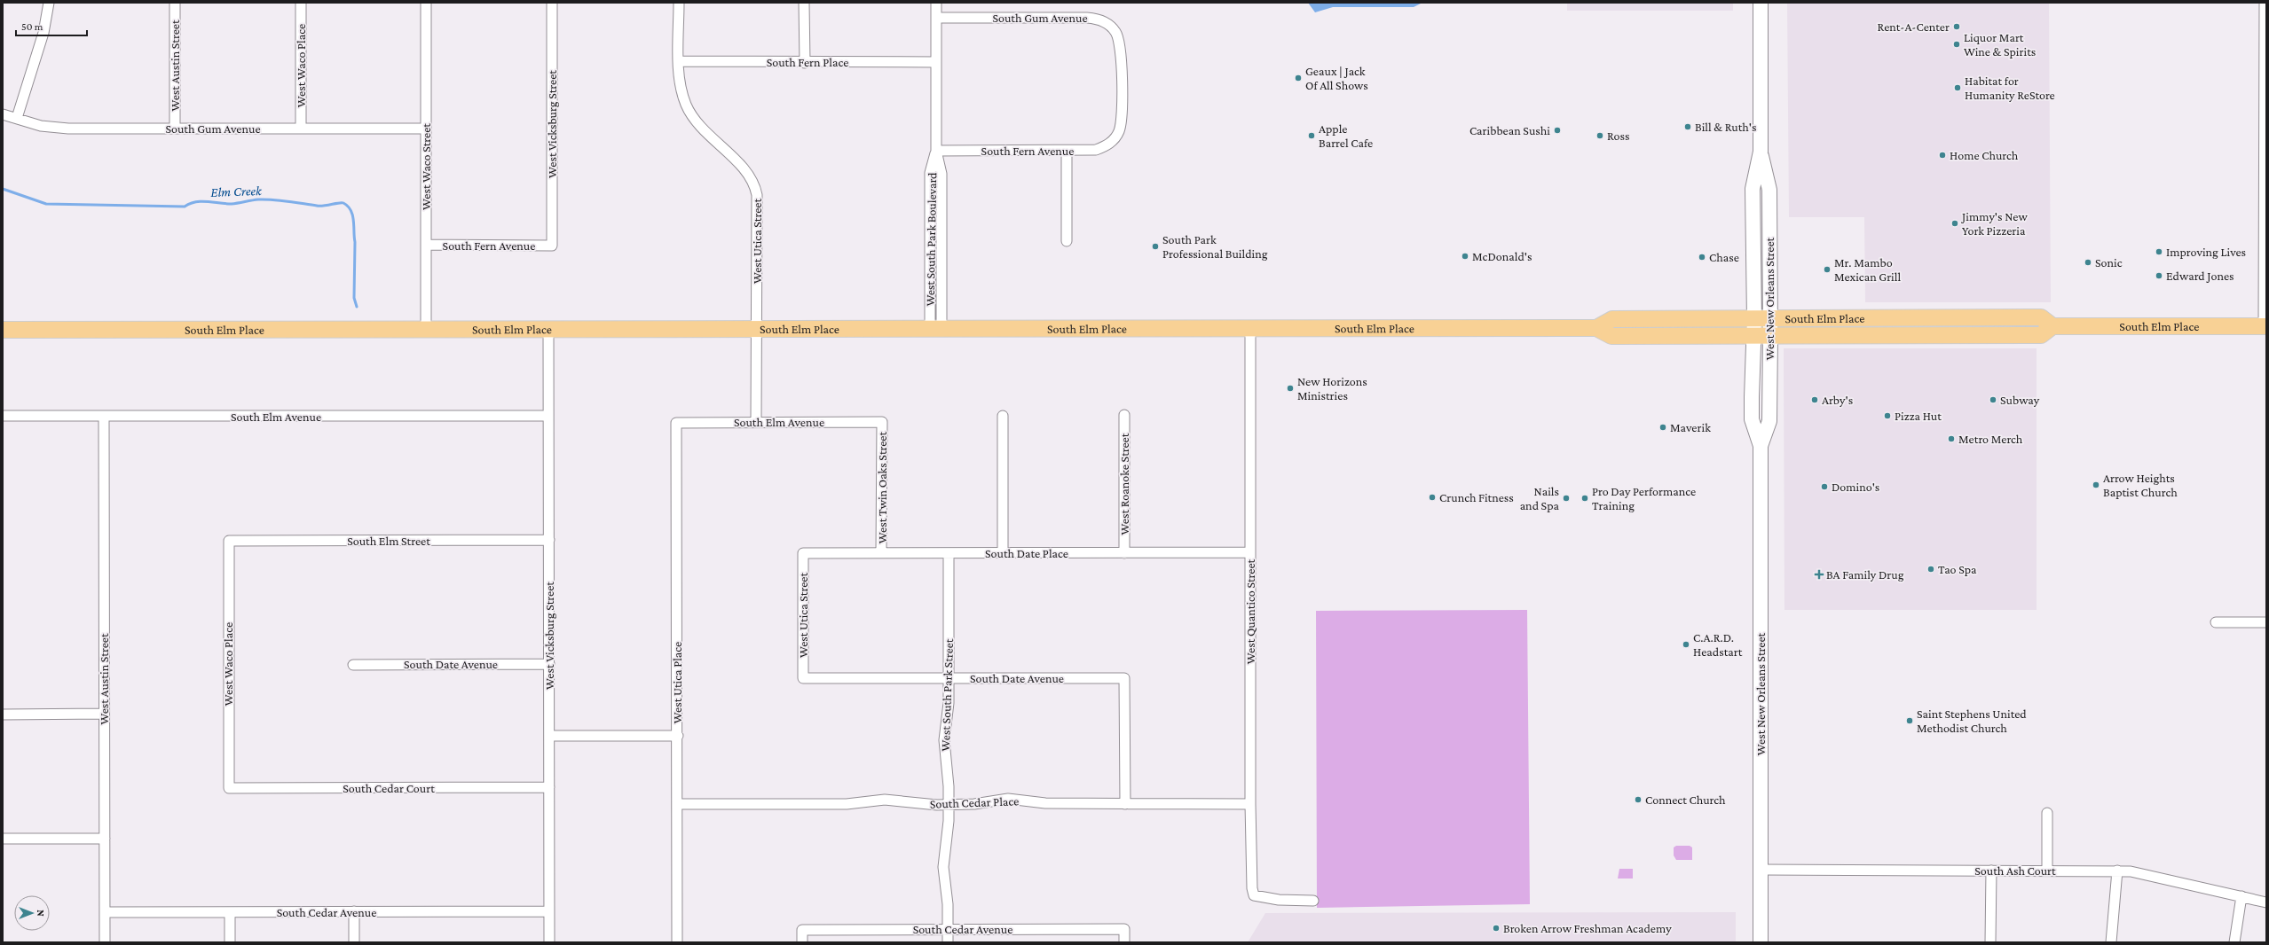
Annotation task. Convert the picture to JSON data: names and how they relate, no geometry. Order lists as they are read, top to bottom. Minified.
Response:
{"streets":{"main road":["West New Orleans Street","South Elm Place"],"street":["South Gum Avenue","South Fern Place","West Austin Street","West Waco Place","West Vicksburg Street","South Fern Avenue","West Waco Street","West South Park Boulevard","West Utica Street","South Elm Avenue","West Roanoke Street","West Twin Oaks Street","South Elm Street","South Date Place","West Quantico Street","South Date Avenue","West Utica Place","West South Park Street","South Cedar Court","South Cedar Place","South Ash Court","South Cedar Avenue"]},"crossings":[["South Gum Avenue","West Austin Street"],["South Gum Avenue","West Waco Place"],["South Gum Avenue","South Fern Avenue"],["South Gum Avenue","West Waco Street"],["South Gum Avenue","West South Park Boulevard"],["South Fern Place","West South Park Boulevard"],["South Fern Place","West Utica Street"],["West Austin Street","South Elm Avenue"],["West Austin Street","South Cedar Avenue"],["West Waco Place","South Elm Street"],["West Waco Place","South Cedar Court"],["West Vicksburg Street","South Fern Avenue"],["West Vicksburg Street","South Elm Place"],["West Vicksburg Street","South Elm Avenue"],["West Vicksburg Street","South Elm Street"],["West Vicksburg Street","South Date Avenue"],["West Vicksburg Street","South Cedar Court"],["West Vicksburg Street","South Cedar Avenue"],["South Fern Avenue","West Waco Street"],["South Fern Avenue","West South Park Boulevard"],["West Waco Street","South Elm Place"],["West South Park Boulevard","South Elm Place"],["West Utica Street","South Elm Place"],["West Utica Street","South Elm Avenue"],["West Utica Street","South Date Place"],["West Utica Street","South Date Avenue"],["West New Orleans Street","South Elm Place"],["West New Orleans Street","South Ash Court"],["South Elm Place","West Quantico Street"],["South Elm Avenue","West Twin Oaks Street"],["South Elm Avenue","West Utica Place"],["West Roanoke Street","South Date Place"],["West Twin Oaks Street","South Date Place"],["South Date Place","West Quantico Street"],["South Date Place","West South Park Street"],["West Quantico Street","South Cedar Place"],["South Date Avenue","West South Park Street"],["South Date Avenue","South Cedar Place"],["West Utica Place","South Cedar Place"],["West South Park Street","South Cedar Place"],["West South Park Street","South Cedar Avenue"]],"water":["Elm Creek"],"places":{"other":["Rent-A-Center","Liquor Mart Wine & Spirits","Geaux | Jack Of All Shows","Habitat for Humanity ReStore","Bill & Ruth's","Caribbean Sushi","Apple Barrel Cafe","Ross","Home Church","Jimmy's New York Pizzeria","South Park Professional Building","Improving Lives","McDonald's","Chase","Sonic","Mr. Mambo Mexican Grill","Edward Jones","New Horizons Ministries","Arby's","Subway","Pizza Hut","Maverik","Metro Merch","Arrow Heights Baptist Church","Domino's","Crunch Fitness","Nails and Spa","Pro Day Performance Training","Tao Spa","C.A.R.D. Headstart","Saint Stephens United Methodist Church","Connect Church","Broken Arrow Freshman Academy"],"health":["BA Family Drug"]},"scale_bar":"50 m","north":"right"}
